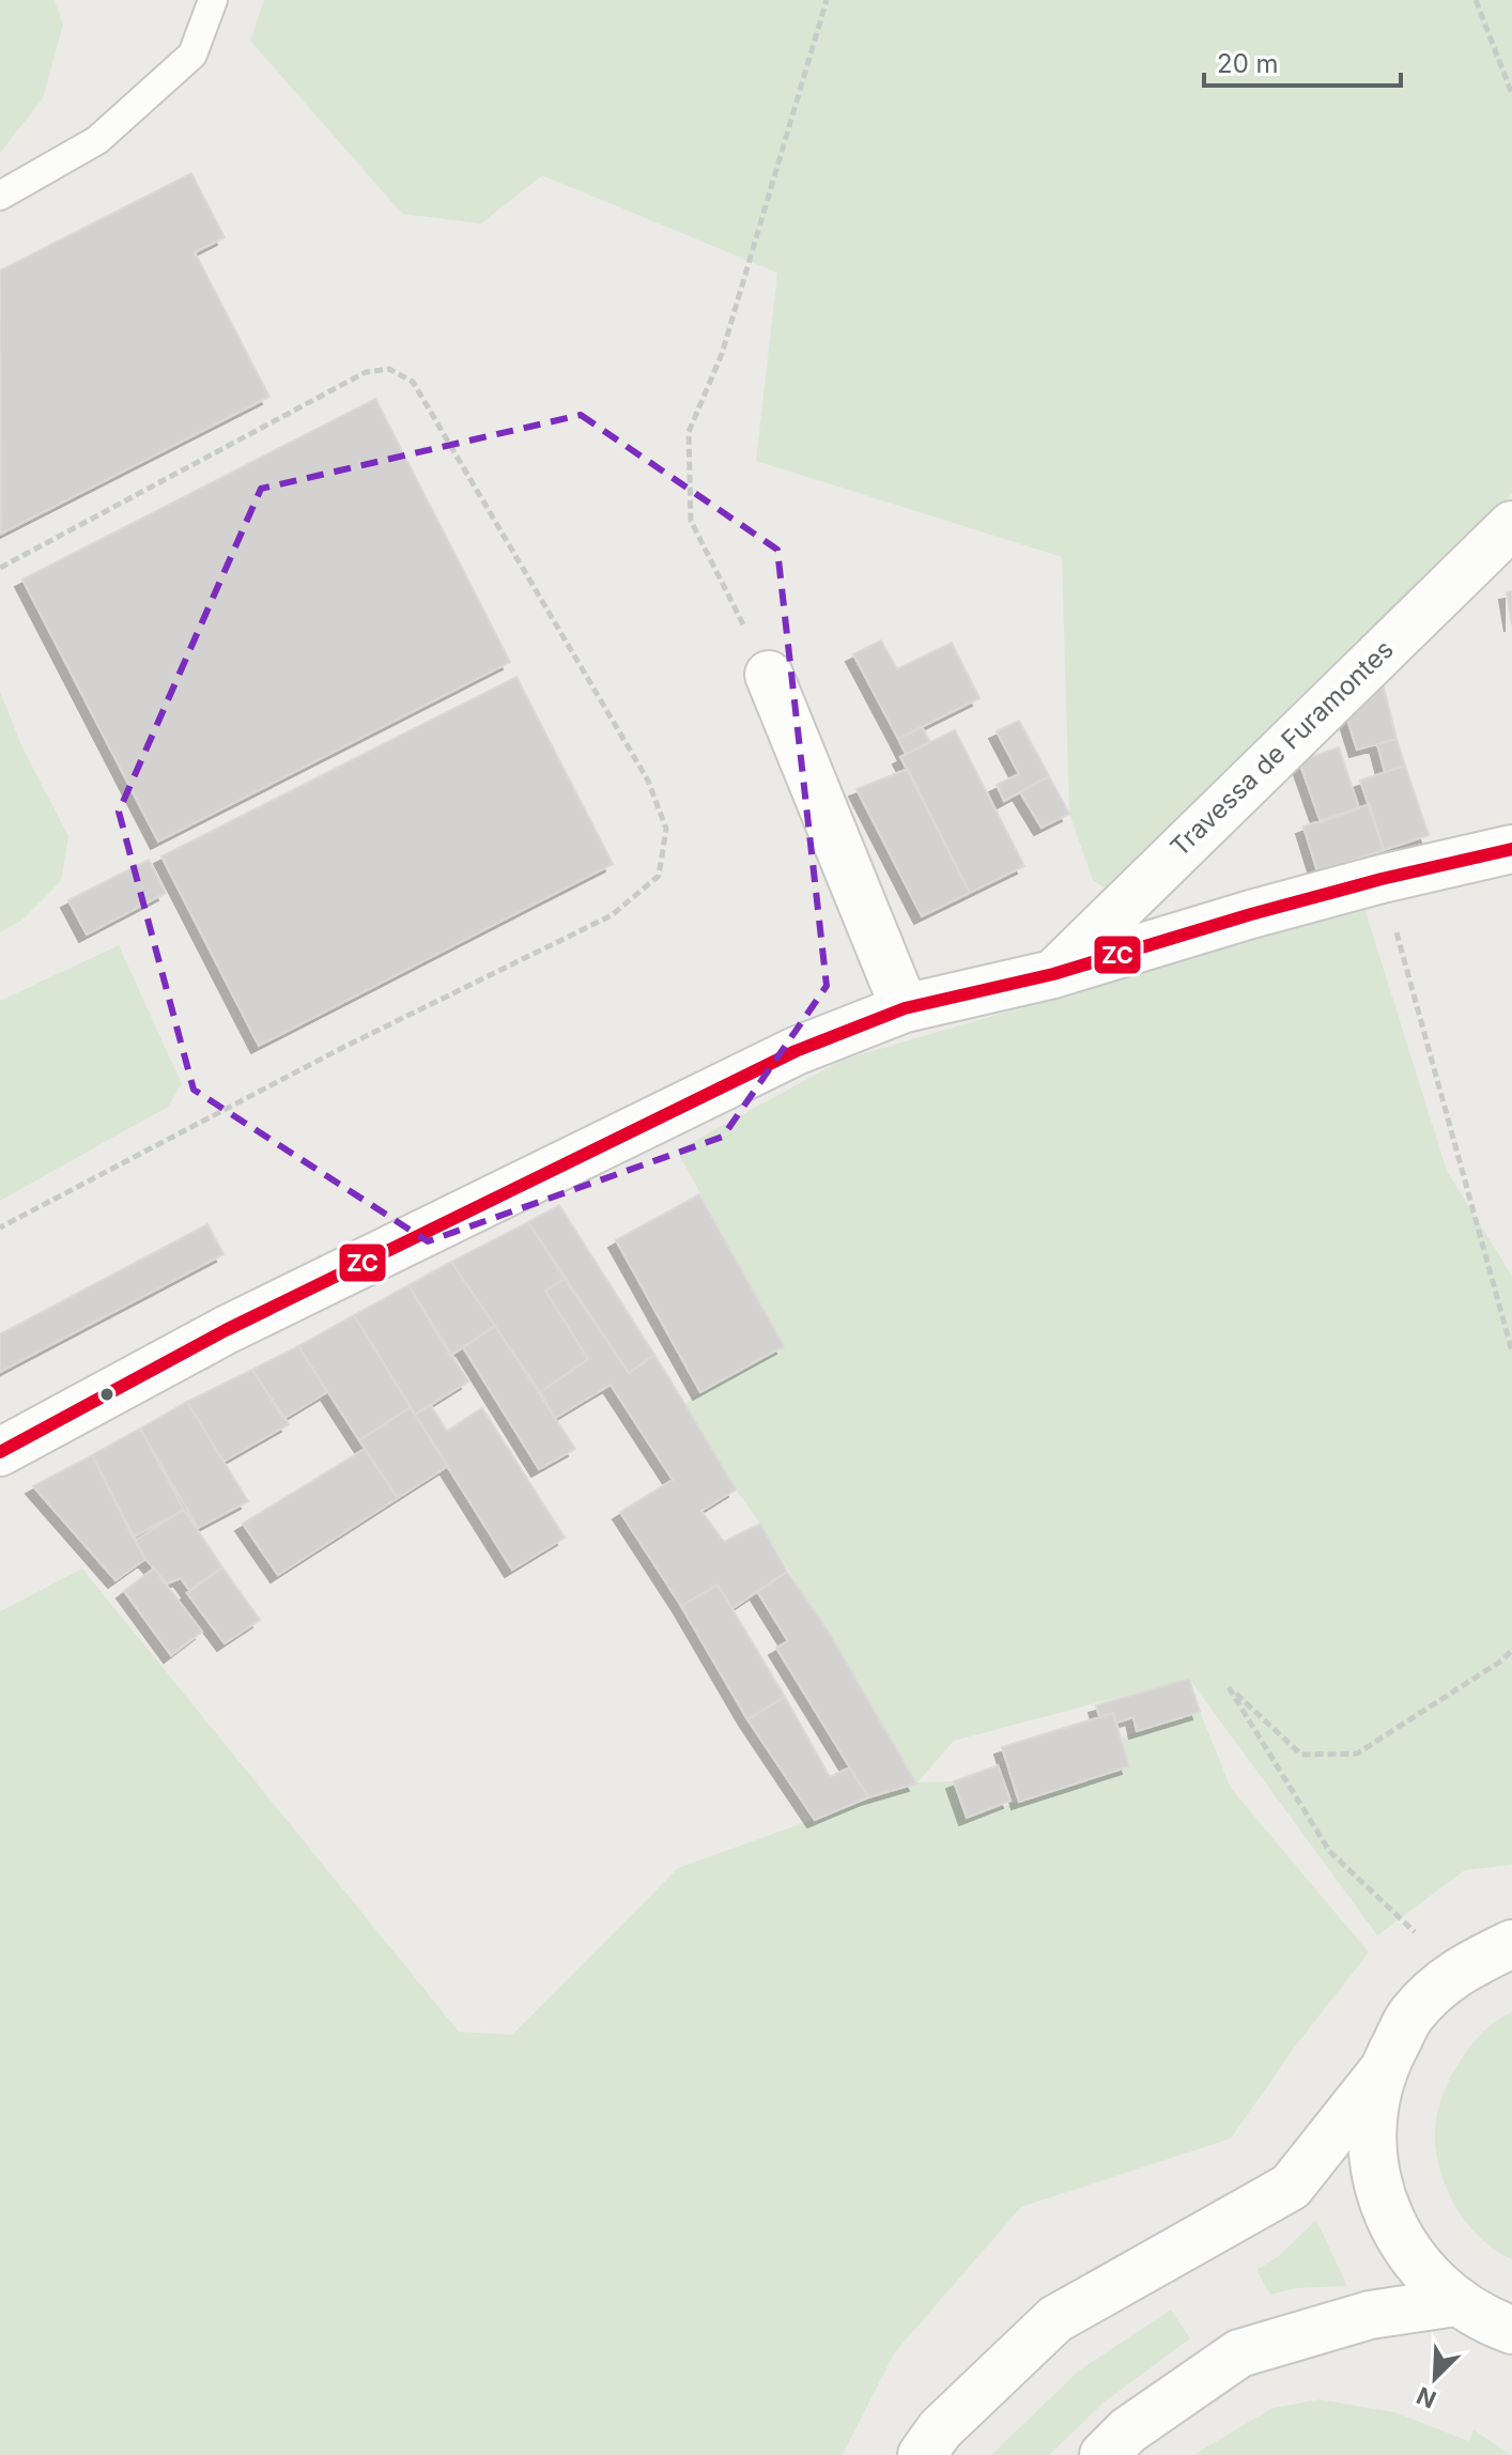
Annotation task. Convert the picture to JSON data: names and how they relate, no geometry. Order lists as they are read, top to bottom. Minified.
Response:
{"streets":{"street":["Travessa de Furamontes"]},"lines":["transit line ZC"],"scale_bar":"20 m","north":"bottom left"}
